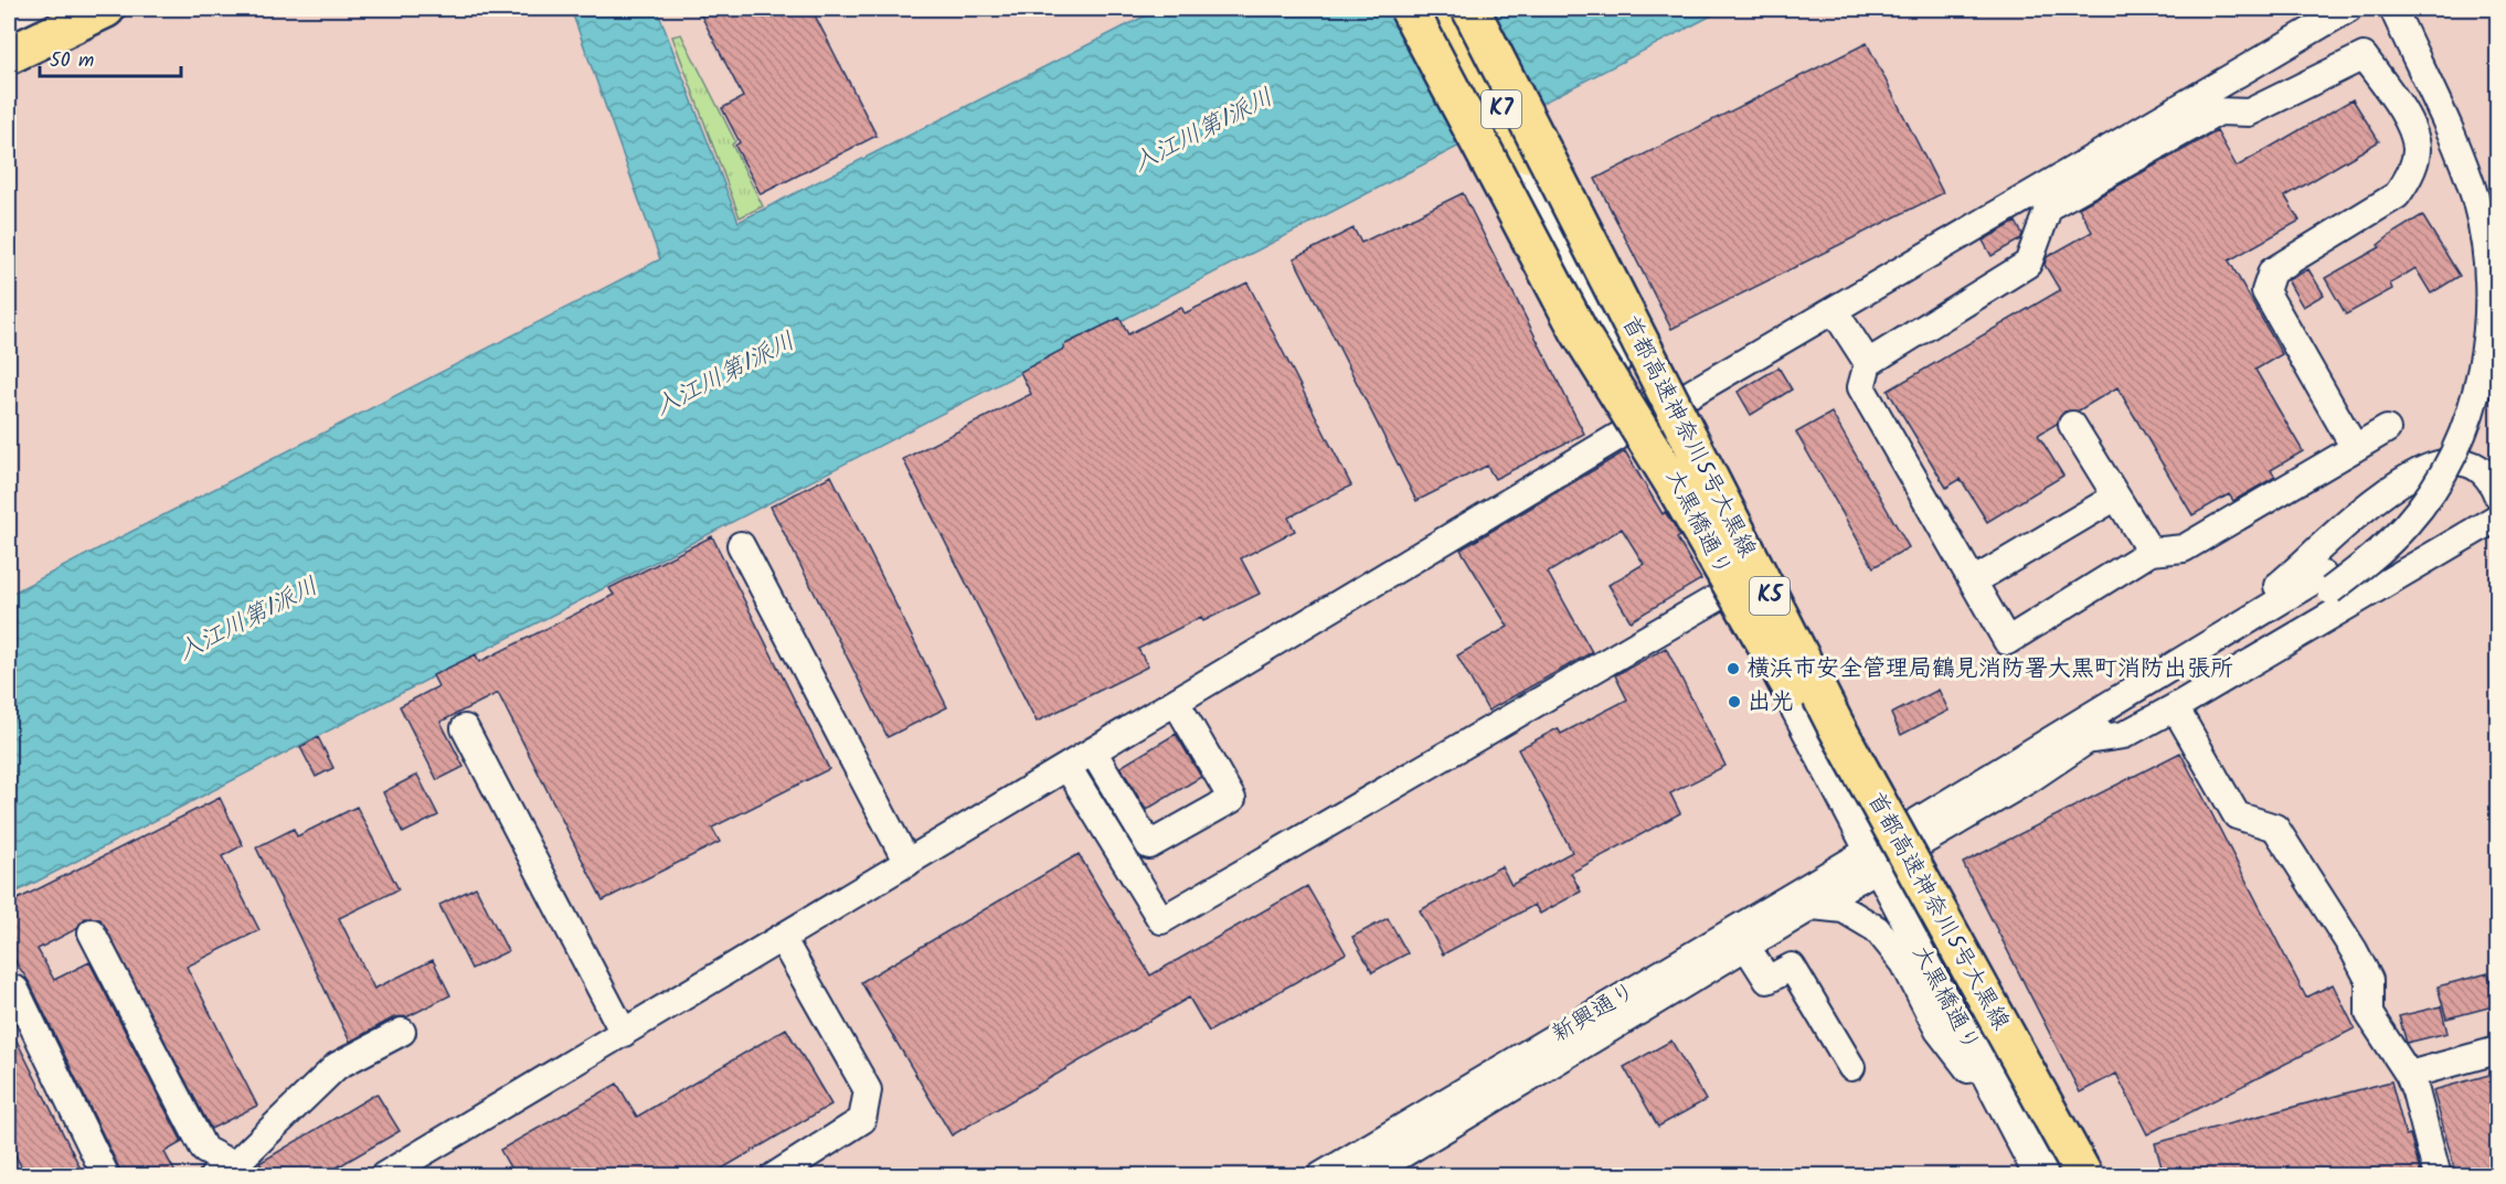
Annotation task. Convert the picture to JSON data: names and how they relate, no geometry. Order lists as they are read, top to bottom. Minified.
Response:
{"streets":{"highway":["K7","首都高速神奈川5号大黒線","K5"],"street":["大黒橋通り","新興通り"]},"crossings":[["K7","首都高速神奈川5号大黒線"],["K7","K5"],["首都高速神奈川5号大黒線","大黒橋通り"],["首都高速神奈川5号大黒線","K5"],["首都高速神奈川5号大黒線","新興通り"],["大黒橋通り","新興通り"]],"water":["入江川第1派川"],"places":["横浜市安全管理局鶴見消防署大黒町消防出張所","出光"],"scale_bar":"50 m"}
